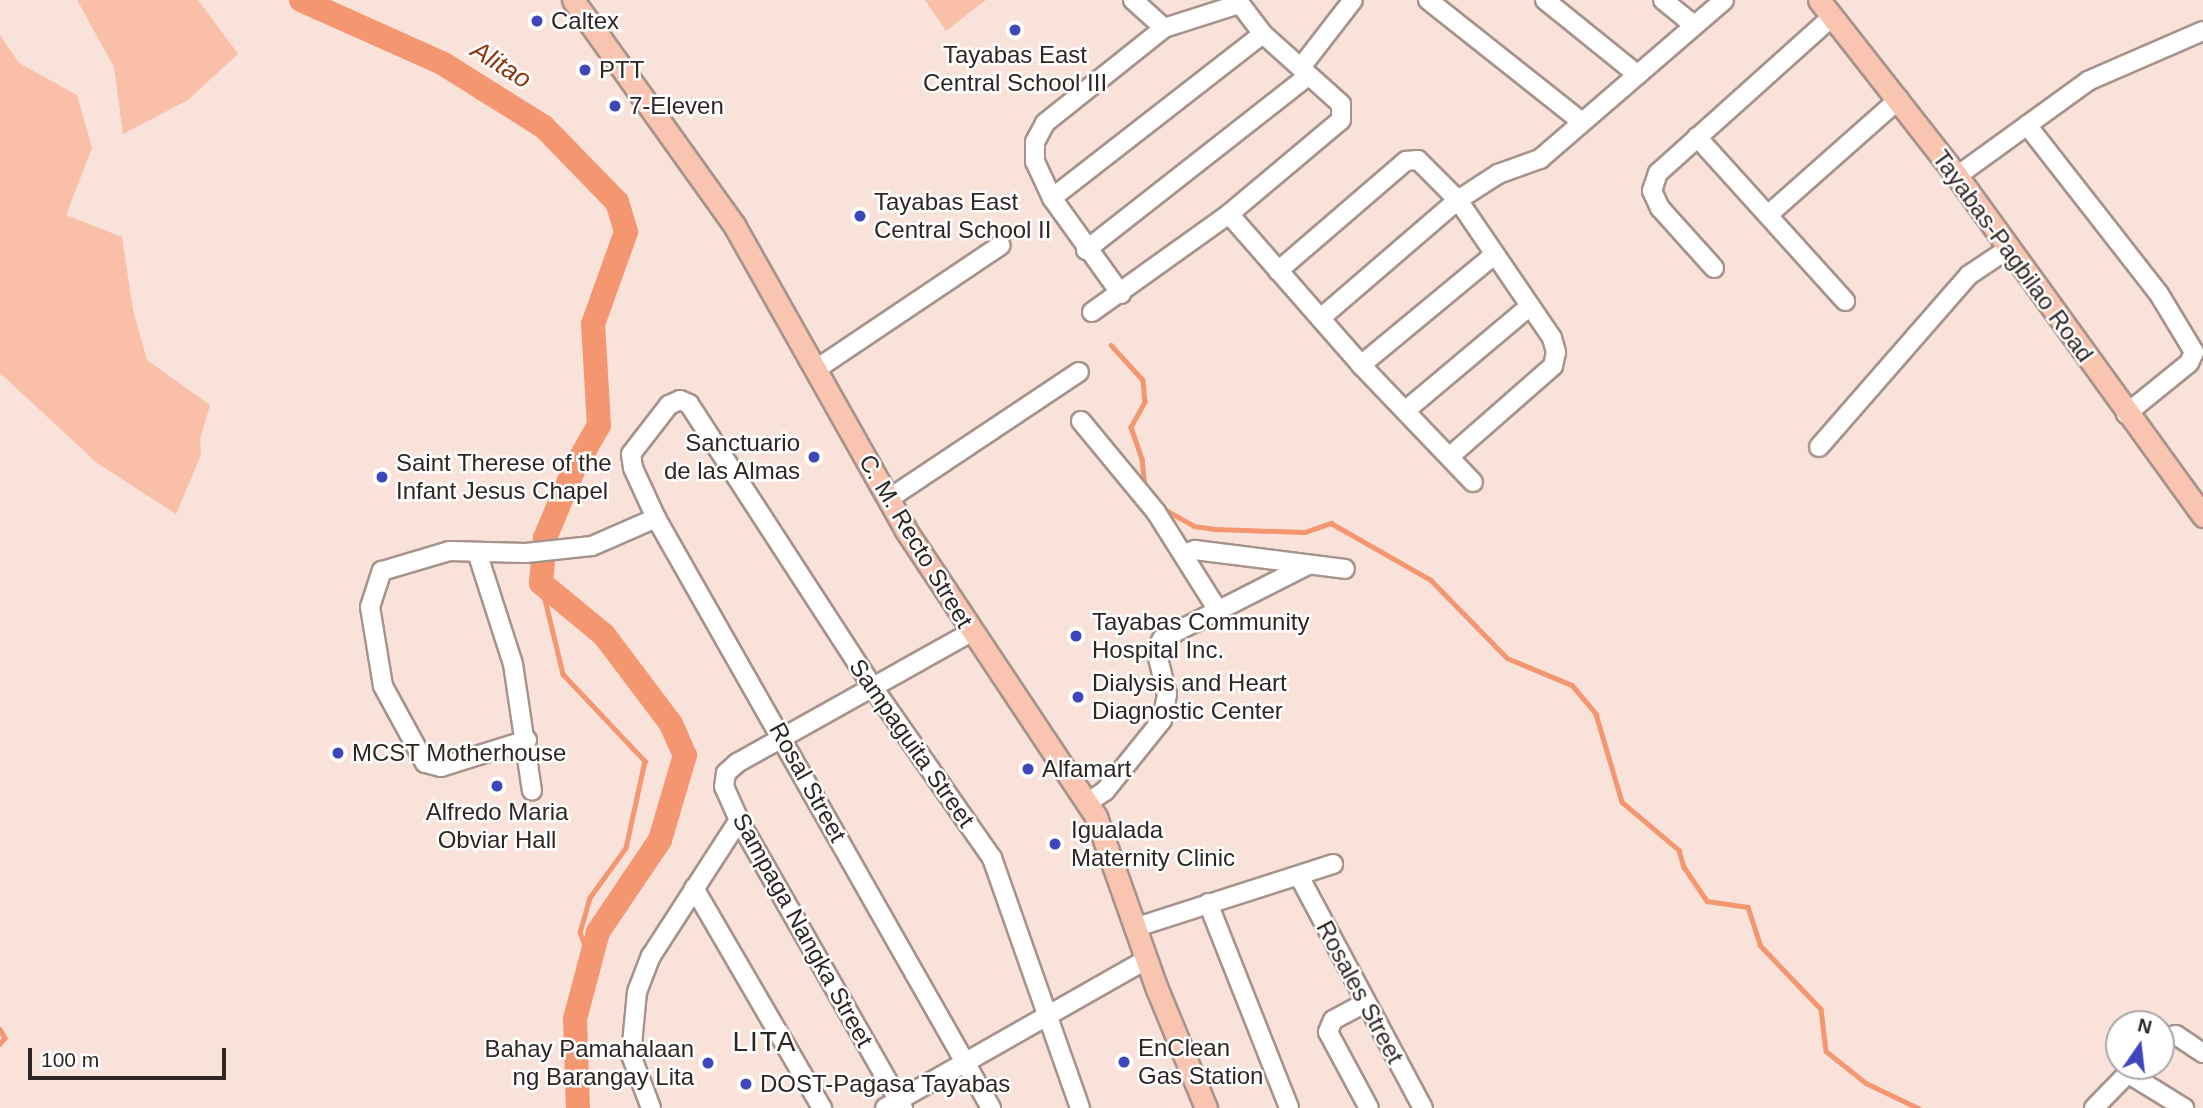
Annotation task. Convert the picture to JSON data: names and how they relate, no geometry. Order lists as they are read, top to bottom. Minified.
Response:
{"streets":{"main road":["Tayabas-Pagbilao Road","C. M. Recto Street"],"street":["Sampaguita Street","Rosal Street","Sampaga Nangka Street","Rosales Street"]},"crossings":[["Sampaguita Street","Rosal Street"],["Rosal Street","Sampaga Nangka Street"]],"districts":["LITA"],"water":["Alitao"],"places":["Caltex","Tayabas East Central School III","PTT","7-Eleven","Tayabas East Central School II","Sanctuario de las Almas","Saint Therese of the Infant Jesus Chapel","Tayabas Community Hospital Inc.","Dialysis and Heart Diagnostic Center","MCST Motherhouse","Alfamart","Alfredo Maria Obviar Hall","Igualada Maternity Clinic","EnClean Gas Station","Bahay Pamahalaan ng Barangay Lita","DOST-Pagasa Tayabas"],"scale_bar":"100 m","north":"top"}
